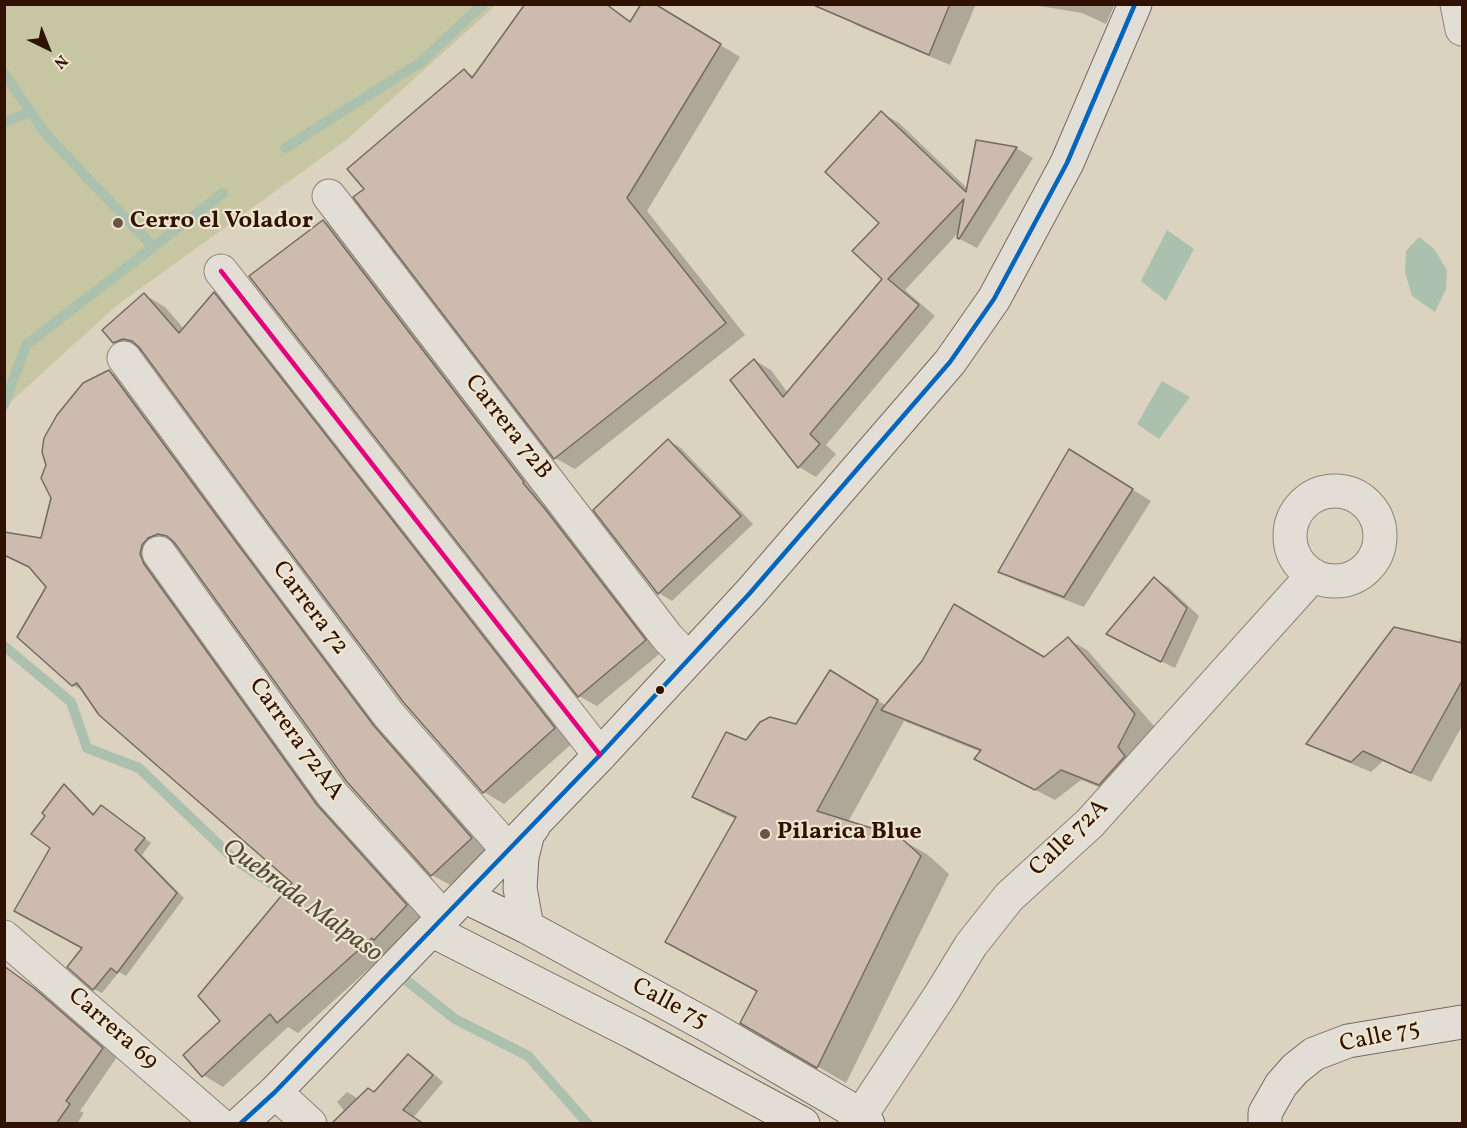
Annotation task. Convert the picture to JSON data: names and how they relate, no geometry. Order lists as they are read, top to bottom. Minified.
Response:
{"streets":{"street":["Carrera 72B","Carrera 72","Carrera 72AA","Calle 72A","Calle 75","Carrera 69"]},"crossings":[["Carrera 72AA","Calle 75"],["Calle 72A","Calle 75"]],"water":["Quebrada Malpaso"],"places":["Cerro el Volador","Pilarica Blue"],"north":"bottom right"}
